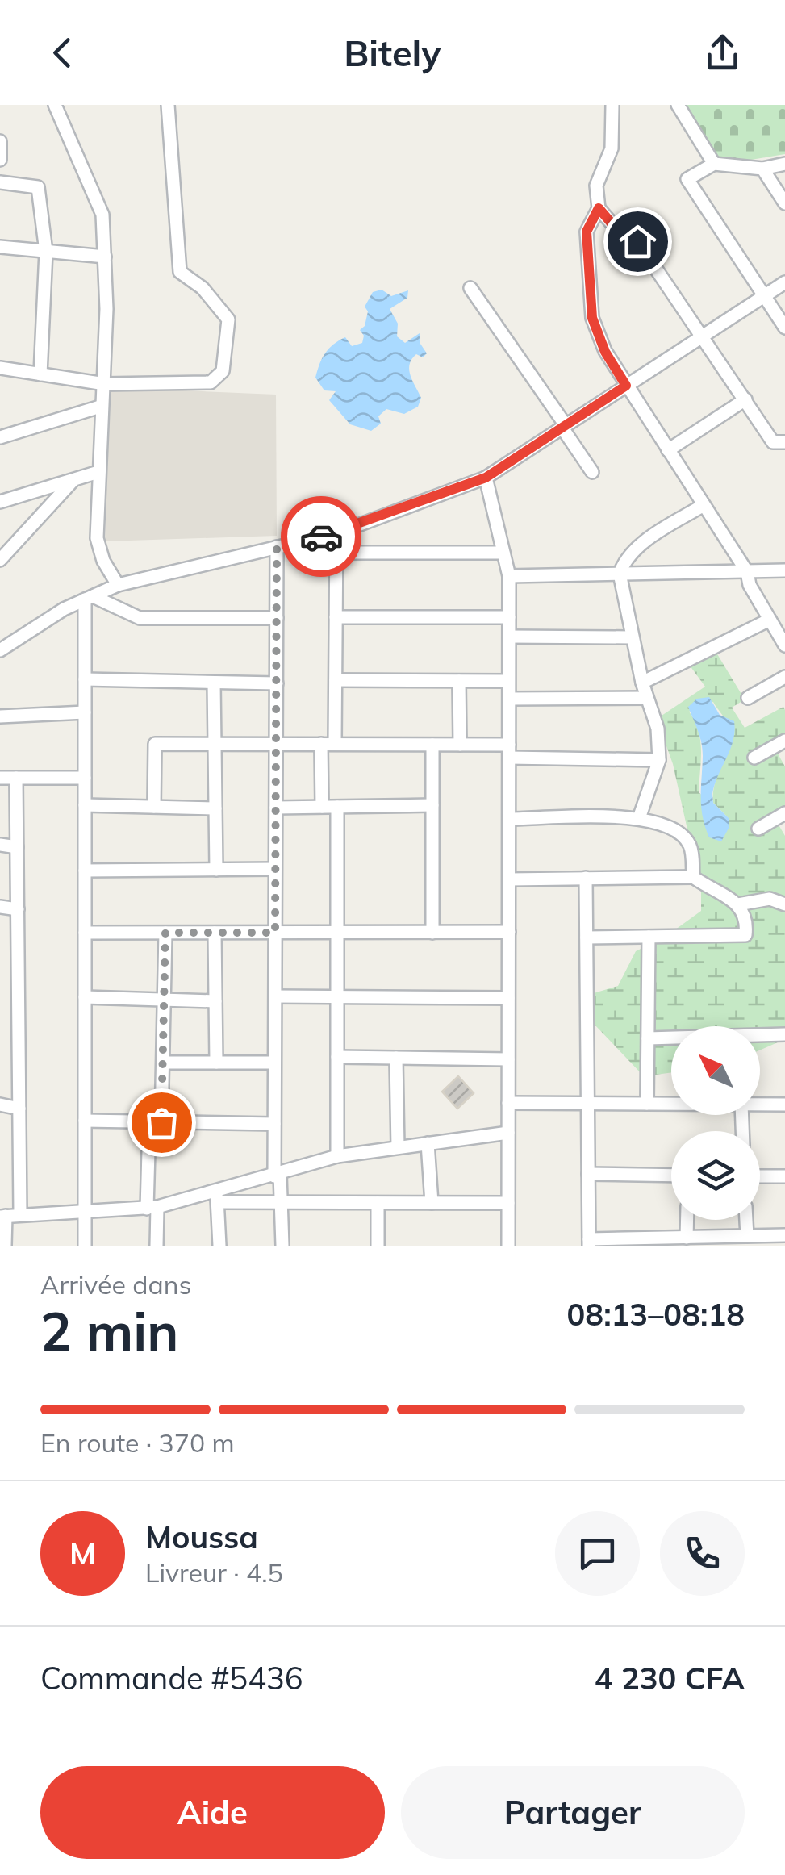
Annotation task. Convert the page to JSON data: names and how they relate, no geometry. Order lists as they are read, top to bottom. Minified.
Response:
{"north":"top left","page":{"header":"Bitely","heading":["2 min","Arrivée dans","08:13–08:18"],"panel":["Moussa","Livreur · 4.5","Commande #5436","4 230 CFA"],"bar":"En route · 370 m","round":"M","buttons":["Aide","Partager"]}}
